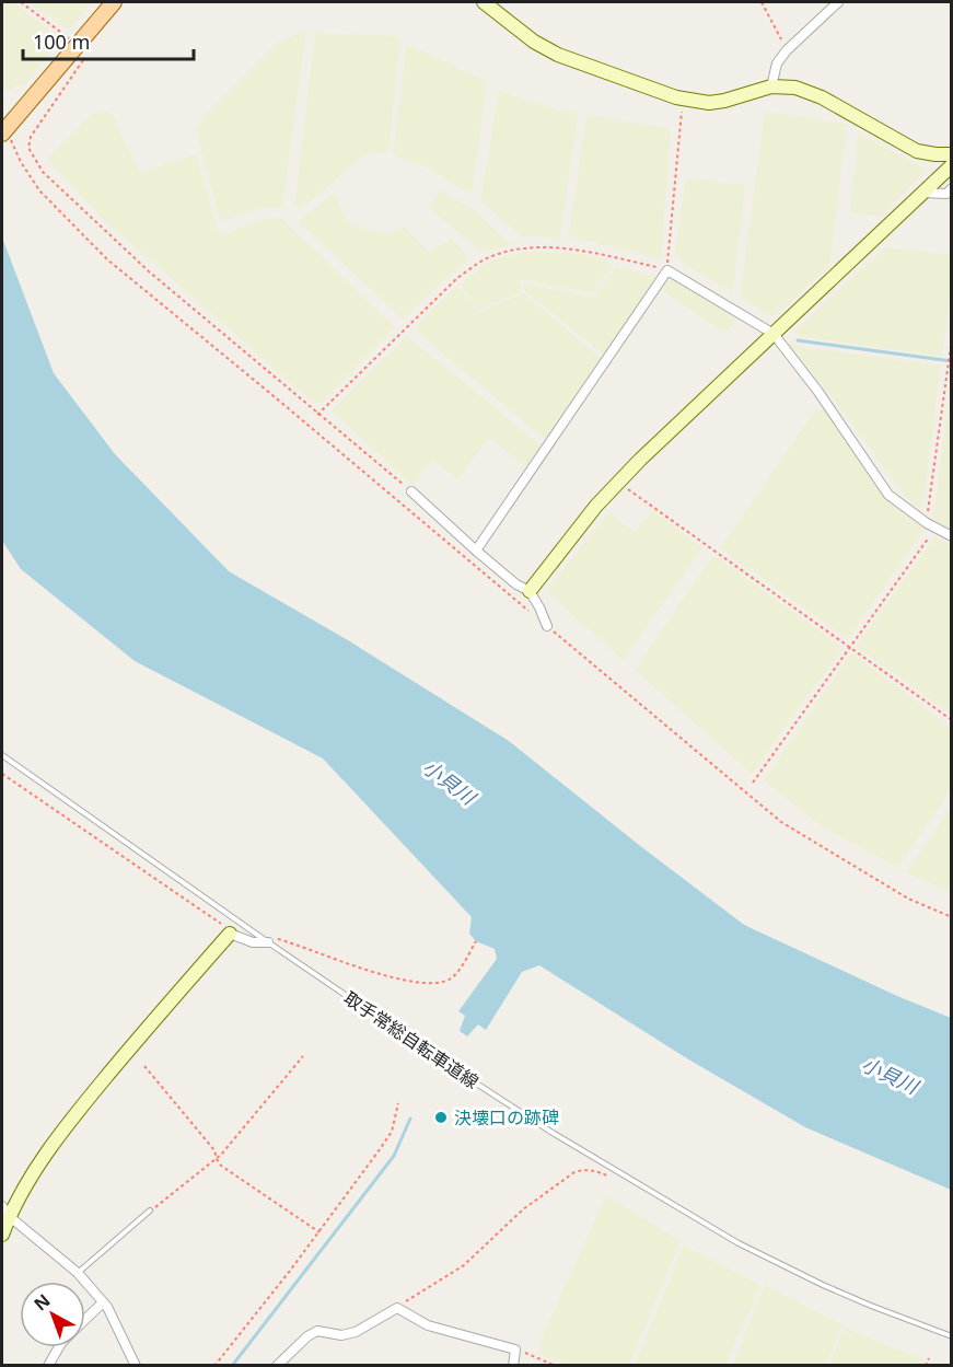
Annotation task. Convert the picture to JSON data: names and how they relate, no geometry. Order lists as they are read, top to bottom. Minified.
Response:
{"streets":{"lane":["取手常総自転車道線"]},"water":["小貝川"],"places":["決壊口の跡碑"],"scale_bar":"100 m","north":"top left"}
